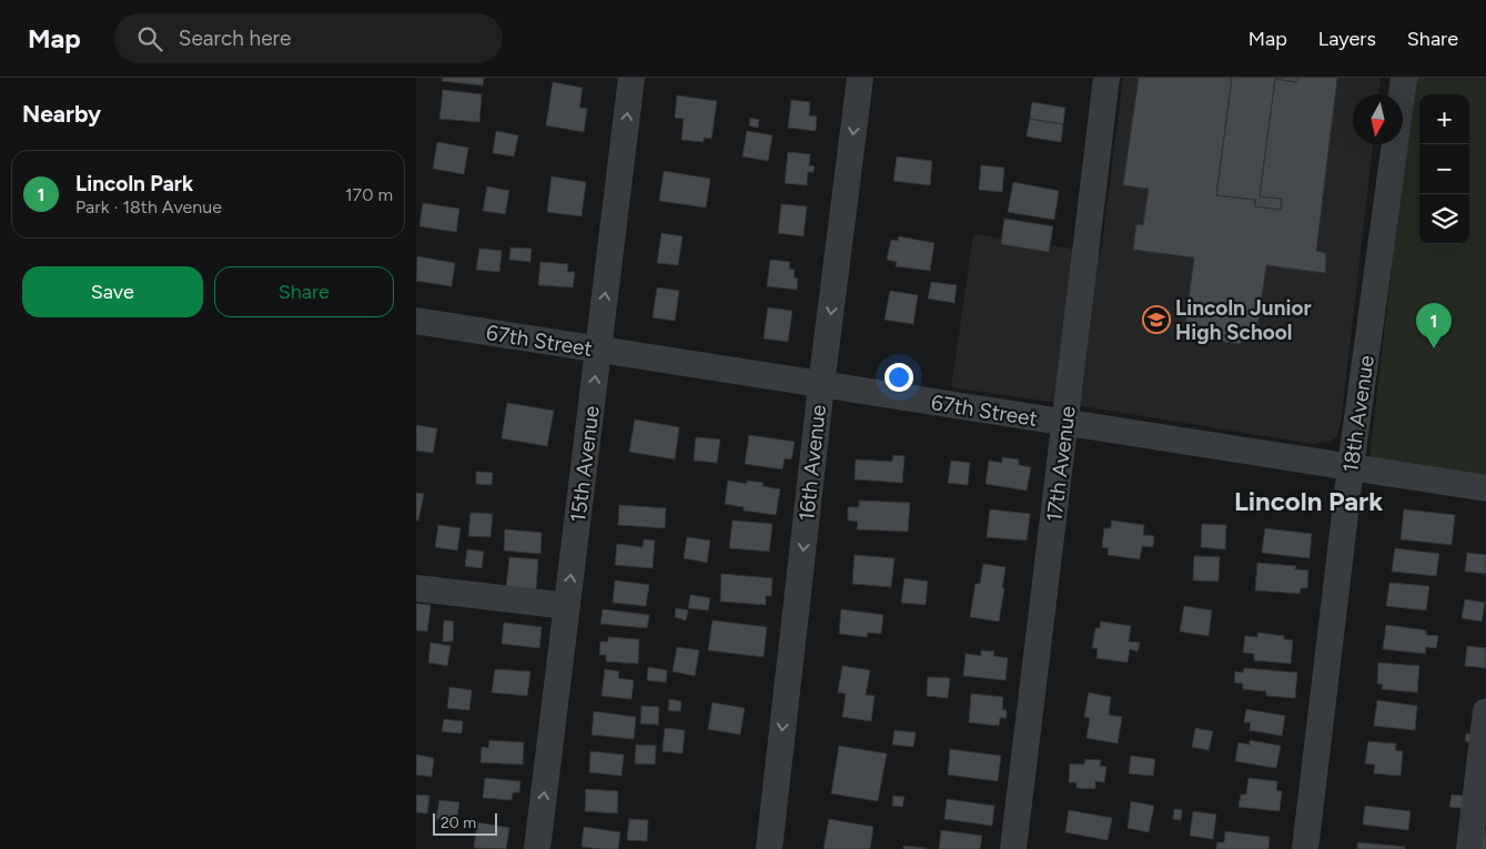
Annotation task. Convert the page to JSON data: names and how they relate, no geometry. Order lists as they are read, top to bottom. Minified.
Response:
{"streets":{"street":["67th Street","18th Avenue","16th Avenue","15th Avenue","17th Avenue"]},"crossings":[["67th Street","18th Avenue"],["67th Street","16th Avenue"],["67th Street","15th Avenue"],["67th Street","17th Avenue"]],"one_way":["16th Avenue","15th Avenue"],"districts":["Lincoln Park"],"places":{"school or university":["Lincoln Junior High School"]},"scale_bar":"20 m","north":"bottom","page":{"header":"Map","search":"Search here","nav":["Map","Layers","Share"],"heading":"Nearby","map_buttons":["+","−"],"list":[{"mark":"1","name":"Lincoln Park","note":"Park · 18th Avenue","value":"170 m"}],"buttons":["Save","Share"],"pins":"1","scale":"20 m"}}
